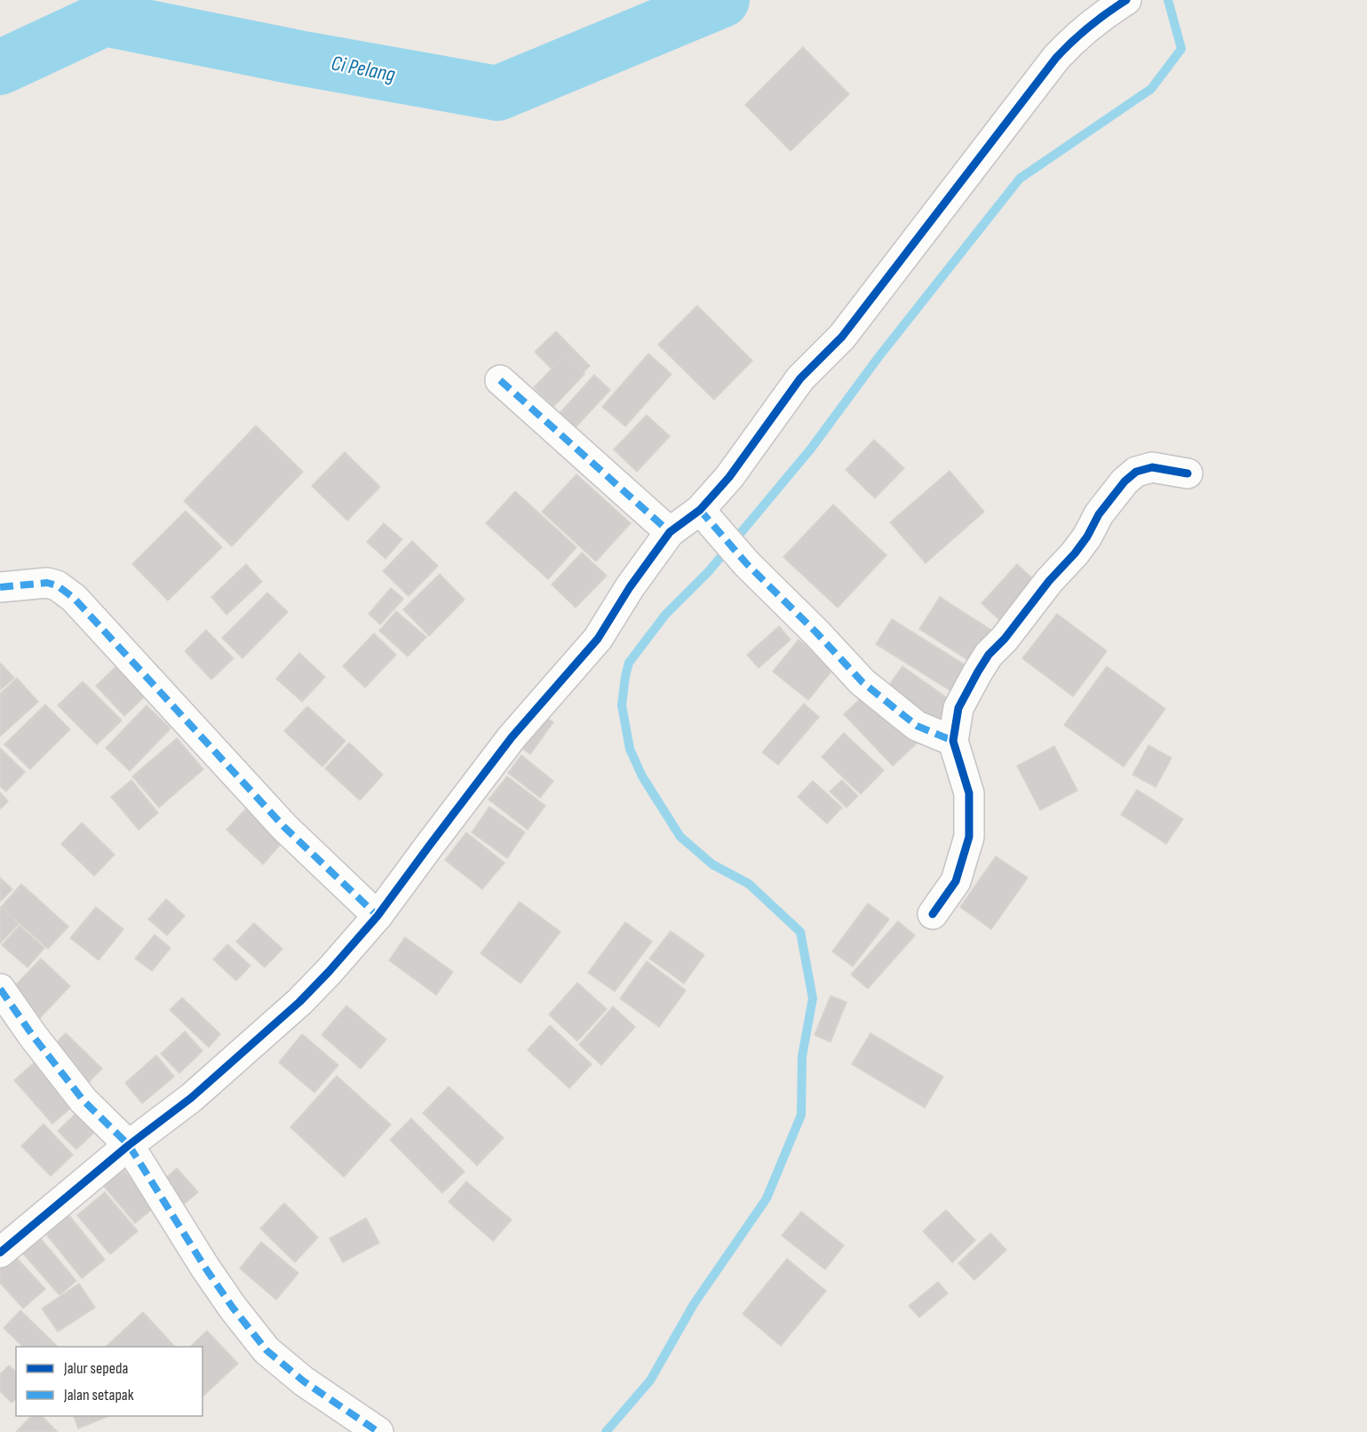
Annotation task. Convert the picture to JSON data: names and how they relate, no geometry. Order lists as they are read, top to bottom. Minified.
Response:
{"water":["Ci Pelang"],"legend":["Jalur sepeda","Jalan setapak"]}
